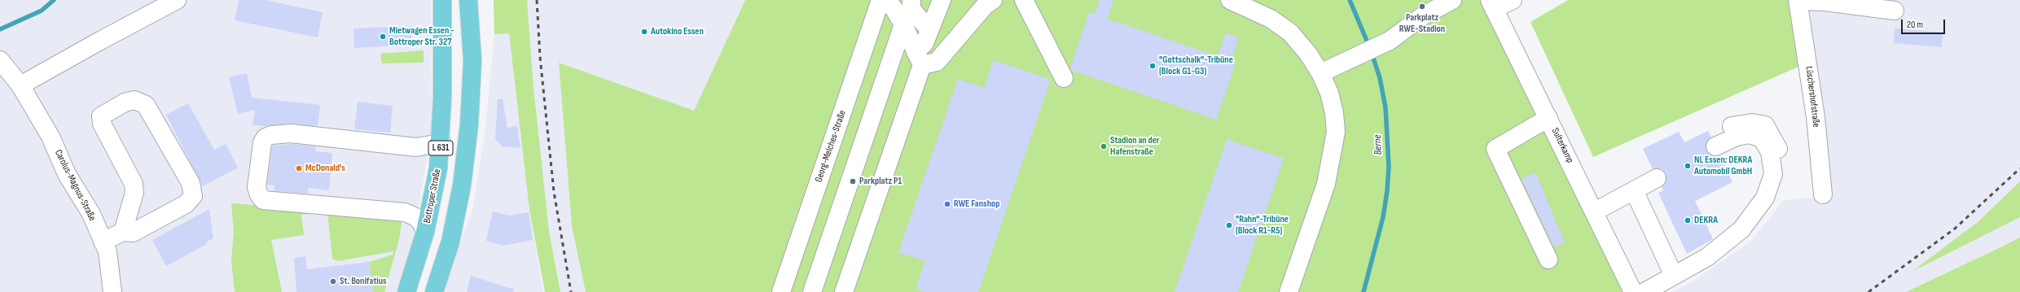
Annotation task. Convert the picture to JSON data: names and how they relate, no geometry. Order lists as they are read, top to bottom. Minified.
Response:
{"streets":{"main road":["L 631","Bottroper Straße"],"street":["Lüschershofstraße","Sulterkamp","Georg-Melches-Straße","Carolus-Magnus-Straße"]},"water":["Berne"],"places":["Parkplatz RWE-Stadion","Autokino Essen","Mietwagen Essen - Bottroper Str. 327","\"Gottschalk\"-Tribüne (Block G1-G3)","Stadion an der Hafenstraße","NL Essen: DEKRA Automobil GmbH","McDonald's","Parkplatz P1","RWE Fanshop","DEKRA","\"Rahn\"-Tribüne (Block R1-R5)","St. Bonifatius"],"scale_bar":"20 m"}
